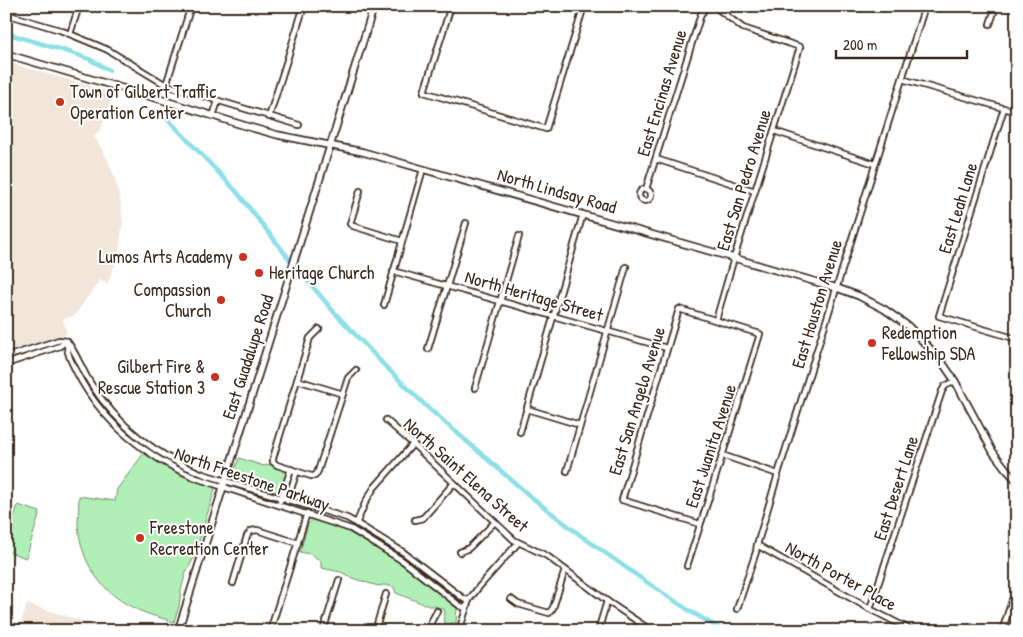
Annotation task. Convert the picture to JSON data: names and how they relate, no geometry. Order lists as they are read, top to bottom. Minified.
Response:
{"streets":{"main road":["North Lindsay Road","East Guadalupe Road"],"street":["East Encinas Avenue","East San Pedro Avenue","East Leah Lane","North Heritage Street","East Houston Avenue","East San Angelo Avenue","East Juanita Avenue","North Saint Elena Street","North Freestone Parkway","East Desert Lane","North Porter Place"]},"crossings":[["East San Pedro Avenue","North Lindsay Road"],["East San Pedro Avenue","East San Angelo Avenue"],["East San Pedro Avenue","East Juanita Avenue"],["North Lindsay Road","East Houston Avenue"],["North Lindsay Road","East Guadalupe Road"],["North Lindsay Road","East Desert Lane"],["North Heritage Street","East San Angelo Avenue"],["East Houston Avenue","North Porter Place"],["East Guadalupe Road","North Freestone Parkway"],["East San Angelo Avenue","East Juanita Avenue"],["East Desert Lane","North Porter Place"]],"places":["Town of Gilbert Traffic Operation Center","Lumos Arts Academy","Heritage Church","Compassion Church","Redemption Fellowship SDA","Gilbert Fire & Rescue Station 3","Freestone Recreation Center"],"scale_bar":"200 m"}
